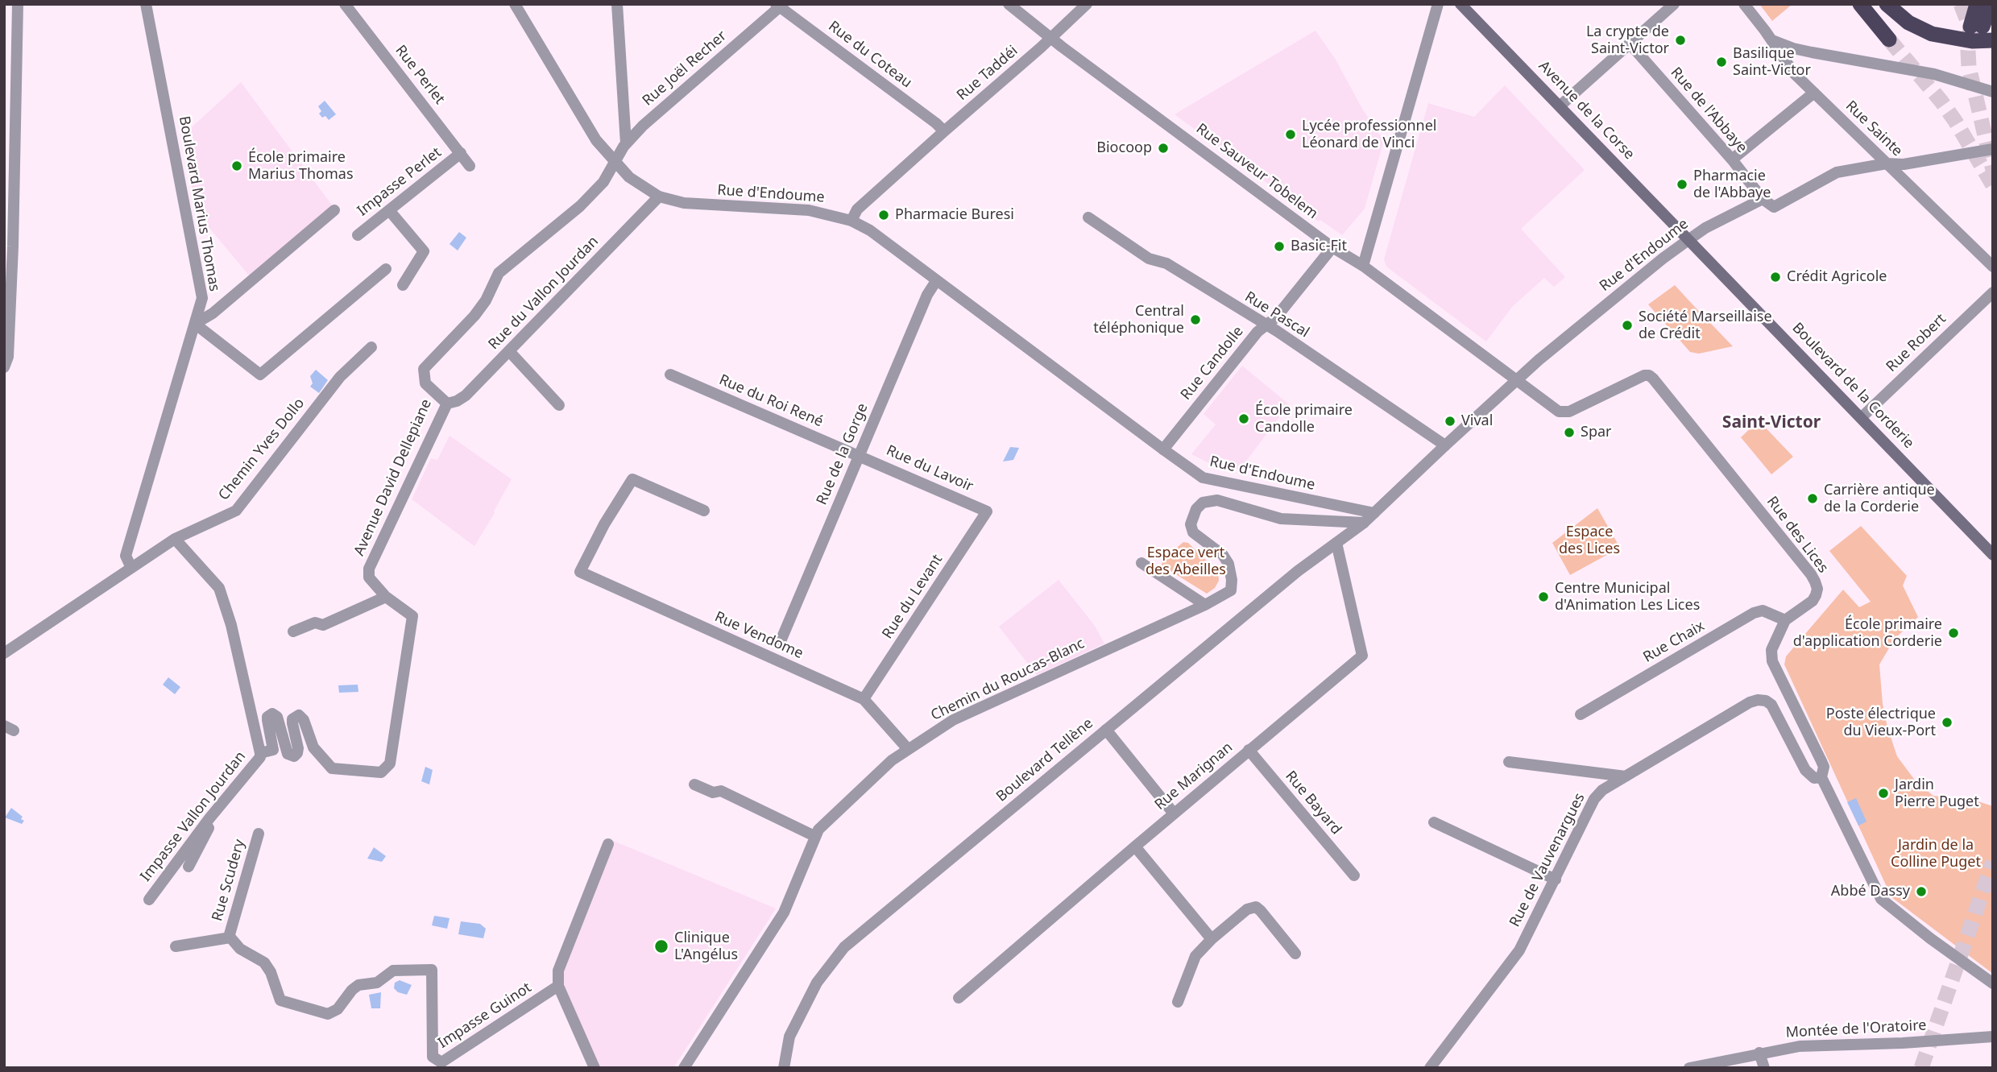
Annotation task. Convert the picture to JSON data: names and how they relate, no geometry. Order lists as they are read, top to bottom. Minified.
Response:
{"streets":{"main road":["Avenue de la Corse","Boulevard de la Corderie"],"street":["Rue du Coteau","Rue Joël Recher","Rue Taddéi","Rue Perlet","Rue de l'Abbaye","Rue Sainte","Rue Sauveur Tobelem","Impasse Perlet","Rue d'Endoume","Boulevard Marius Thomas","Rue du Vallon Jourdan","Rue Pascal","Rue Robert","Rue Candolle","Rue du Roi René","Chemin Yves Dollo","Rue de la Gorge","Rue du Lavoir","Avenue David Dellepiane","Rue des Lices","Rue du Levant","Rue Vendome","Rue Chaix","Chemin du Roucas-Blanc","Boulevard Tellène","Rue Marignan","Rue Bayard","Impasse Vallon Jourdan","Rue de Vauvenargues","Rue Scudery","Impasse Guinot","Montée de l'Oratoire"]},"crossings":[["Rue du Coteau","Rue Joël Recher"],["Rue du Coteau","Rue Taddéi"],["Rue Joël Recher","Rue d'Endoume"],["Rue Joël Recher","Avenue David Dellepiane"],["Rue Taddéi","Rue Sauveur Tobelem"],["Rue Taddéi","Rue d'Endoume"],["Rue Perlet","Impasse Perlet"],["Avenue de la Corse","Rue d'Endoume"],["Avenue de la Corse","Boulevard de la Corderie"],["Rue de l'Abbaye","Rue d'Endoume"],["Rue Sainte","Rue d'Endoume"],["Rue Sauveur Tobelem","Rue d'Endoume"],["Rue Sauveur Tobelem","Rue Candolle"],["Rue Sauveur Tobelem","Rue des Lices"],["Rue d'Endoume","Rue du Vallon Jourdan"],["Rue d'Endoume","Rue Pascal"],["Rue d'Endoume","Rue Candolle"],["Rue d'Endoume","Boulevard de la Corderie"],["Rue d'Endoume","Rue de la Gorge"],["Rue d'Endoume","Avenue David Dellepiane"],["Rue d'Endoume","Boulevard Tellène"],["Boulevard Marius Thomas","Chemin Yves Dollo"],["Rue du Vallon Jourdan","Avenue David Dellepiane"],["Rue Pascal","Rue Candolle"],["Rue Robert","Boulevard de la Corderie"],["Rue du Roi René","Rue de la Gorge"],["Rue du Roi René","Rue du Lavoir"],["Rue de la Gorge","Rue du Lavoir"],["Rue du Lavoir","Rue du Levant"],["Avenue David Dellepiane","Impasse Vallon Jourdan"],["Rue des Lices","Rue Chaix"],["Rue du Levant","Rue Vendome"],["Rue Vendome","Chemin du Roucas-Blanc"],["Chemin du Roucas-Blanc","Boulevard Tellène"],["Boulevard Tellène","Rue Marignan"],["Rue Marignan","Rue Bayard"],["Rue Scudery","Impasse Guinot"]],"districts":["Saint-Victor"],"parks":["Espace des Lices","Espace vert des Abeilles","Jardin de la Colline Puget"],"places":["La crypte de Saint-Victor","Basilique Saint-Victor","Lycée professionnel Léonard de Vinci","Biocoop","École primaire Marius Thomas","Pharmacie de l'Abbaye","Pharmacie Buresi","Basic-Fit","Crédit Agricole","Central téléphonique","Société Marseillaise de Crédit","École primaire Candolle","Vival","Spar","Carrière antique de la Corderie","Centre Municipal d'Animation Les Lices","École primaire d'application Corderie","Poste électrique du Vieux-Port","Jardin Pierre Puget","Abbé Dassy","Clinique L'Angélus"]}
